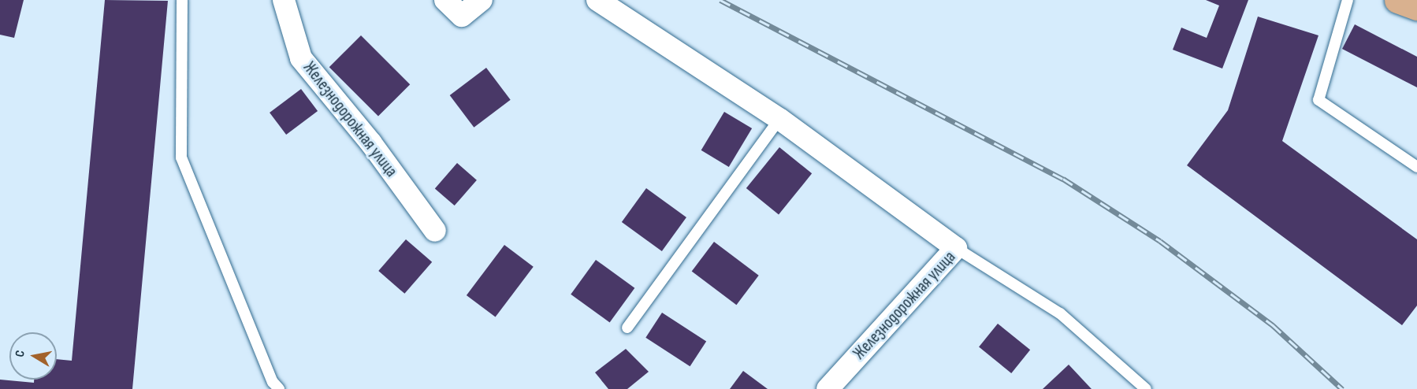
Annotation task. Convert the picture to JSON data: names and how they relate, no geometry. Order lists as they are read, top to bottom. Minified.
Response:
{"streets":{"street":["Железнодорожная улица"]},"north":"left"}
